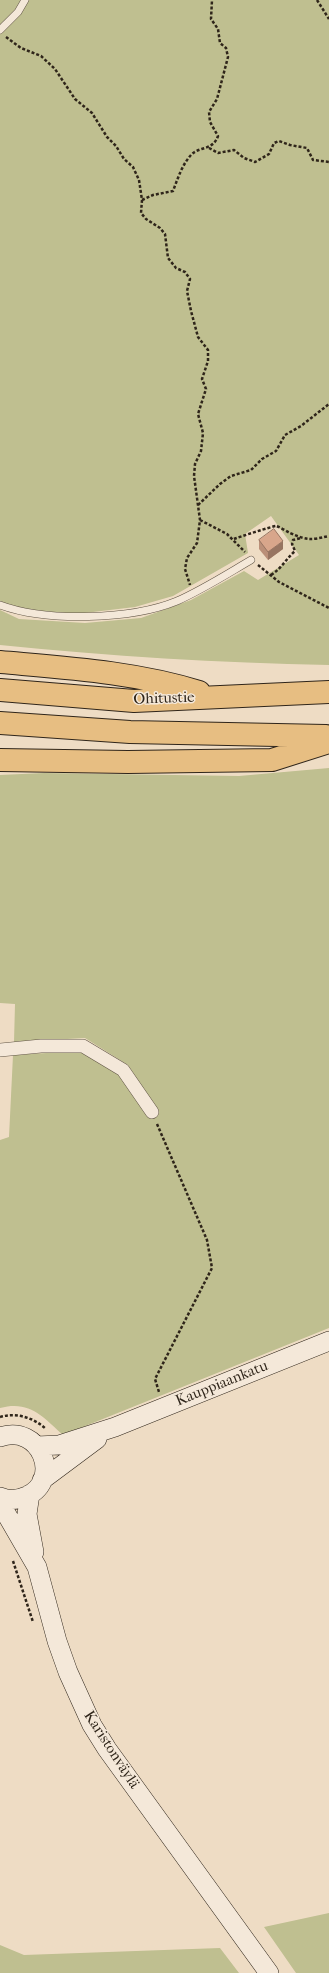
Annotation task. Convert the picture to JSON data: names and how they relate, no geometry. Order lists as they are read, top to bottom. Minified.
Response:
{"streets":{"highway":["Ohitustie"],"street":["Kauppiaankatu","Karistonväylä"]}}
